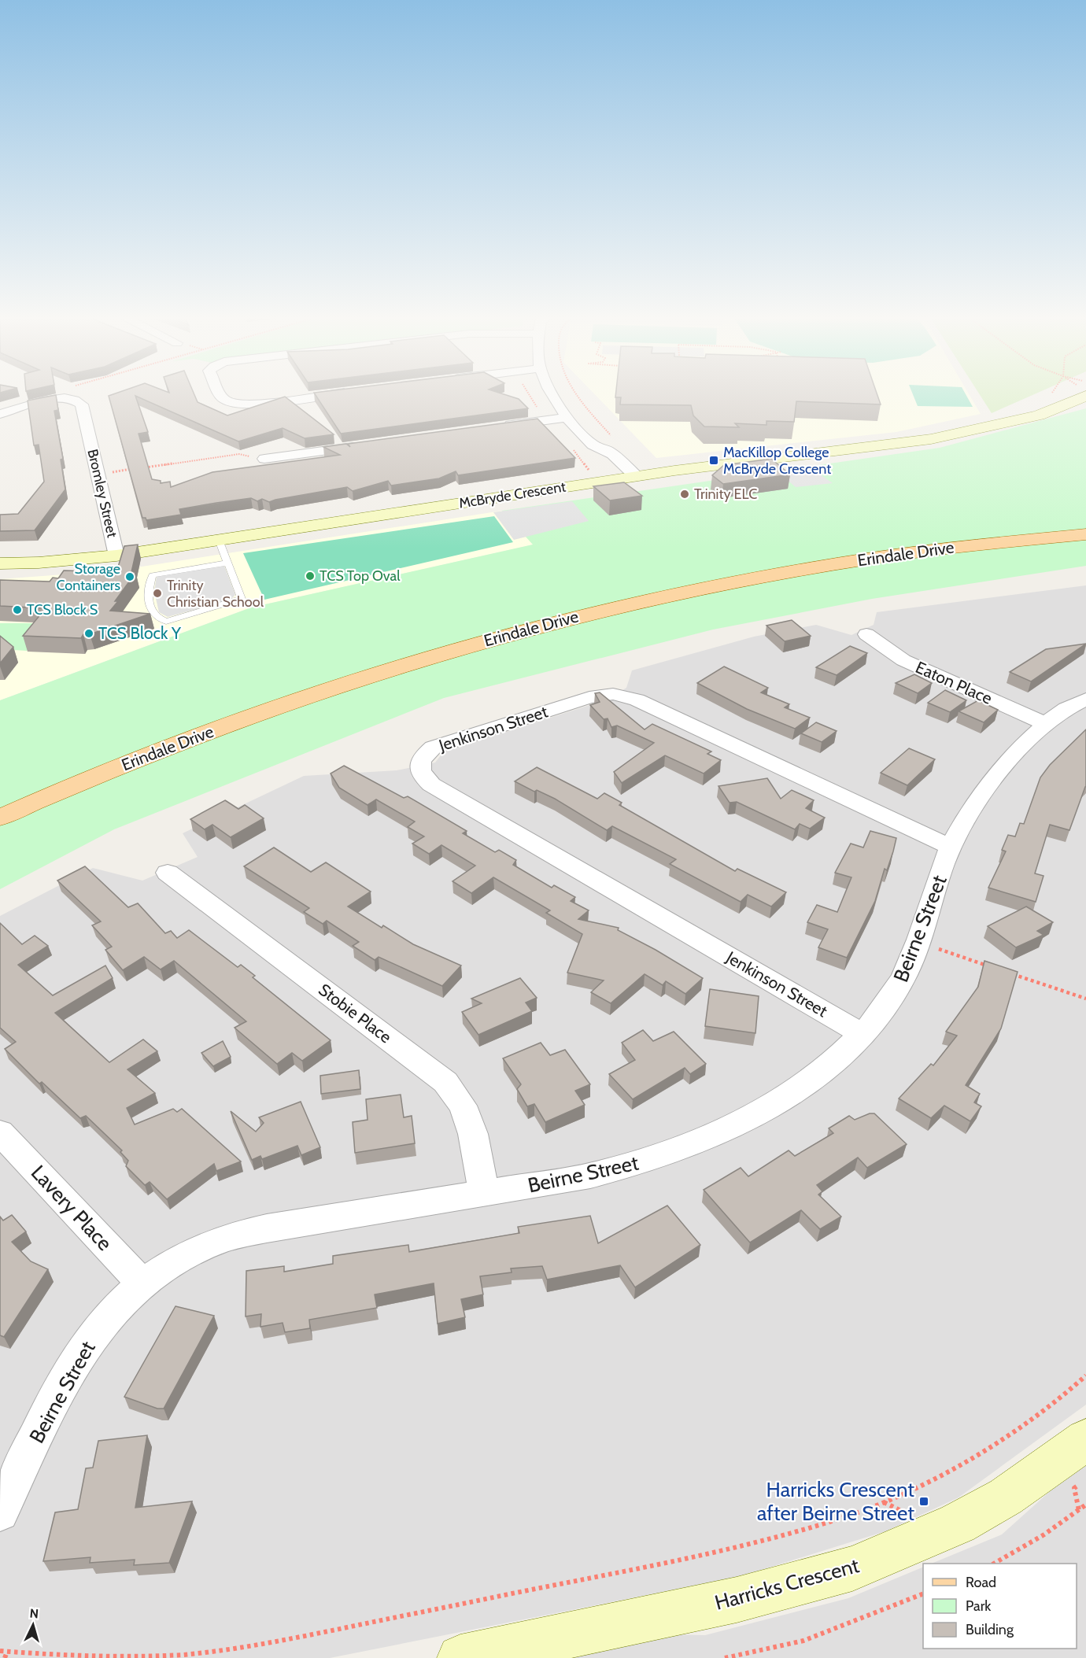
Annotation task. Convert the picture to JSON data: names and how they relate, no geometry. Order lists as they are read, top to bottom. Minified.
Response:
{"streets":{"main road":["Erindale Drive"],"street":["Bromley Street","McBryde Crescent","Eaton Place","Jenkinson Street","Beirne Street","Stobie Place","Lavery Place","Harricks Crescent"]},"crossings":[["Bromley Street","McBryde Crescent"],["Eaton Place","Beirne Street"],["Jenkinson Street","Beirne Street"],["Beirne Street","Stobie Place"],["Beirne Street","Lavery Place"]],"places":{"transit":["MacKillop College McBryde Crescent","Harricks Crescent after Beirne Street"],"other":["Trinity ELC","TCS Top Oval","Storage Containers","Trinity Christian School","TCS Block S","TCS Block Y"]},"legend":["Road","Park","Building"],"north":"top"}
